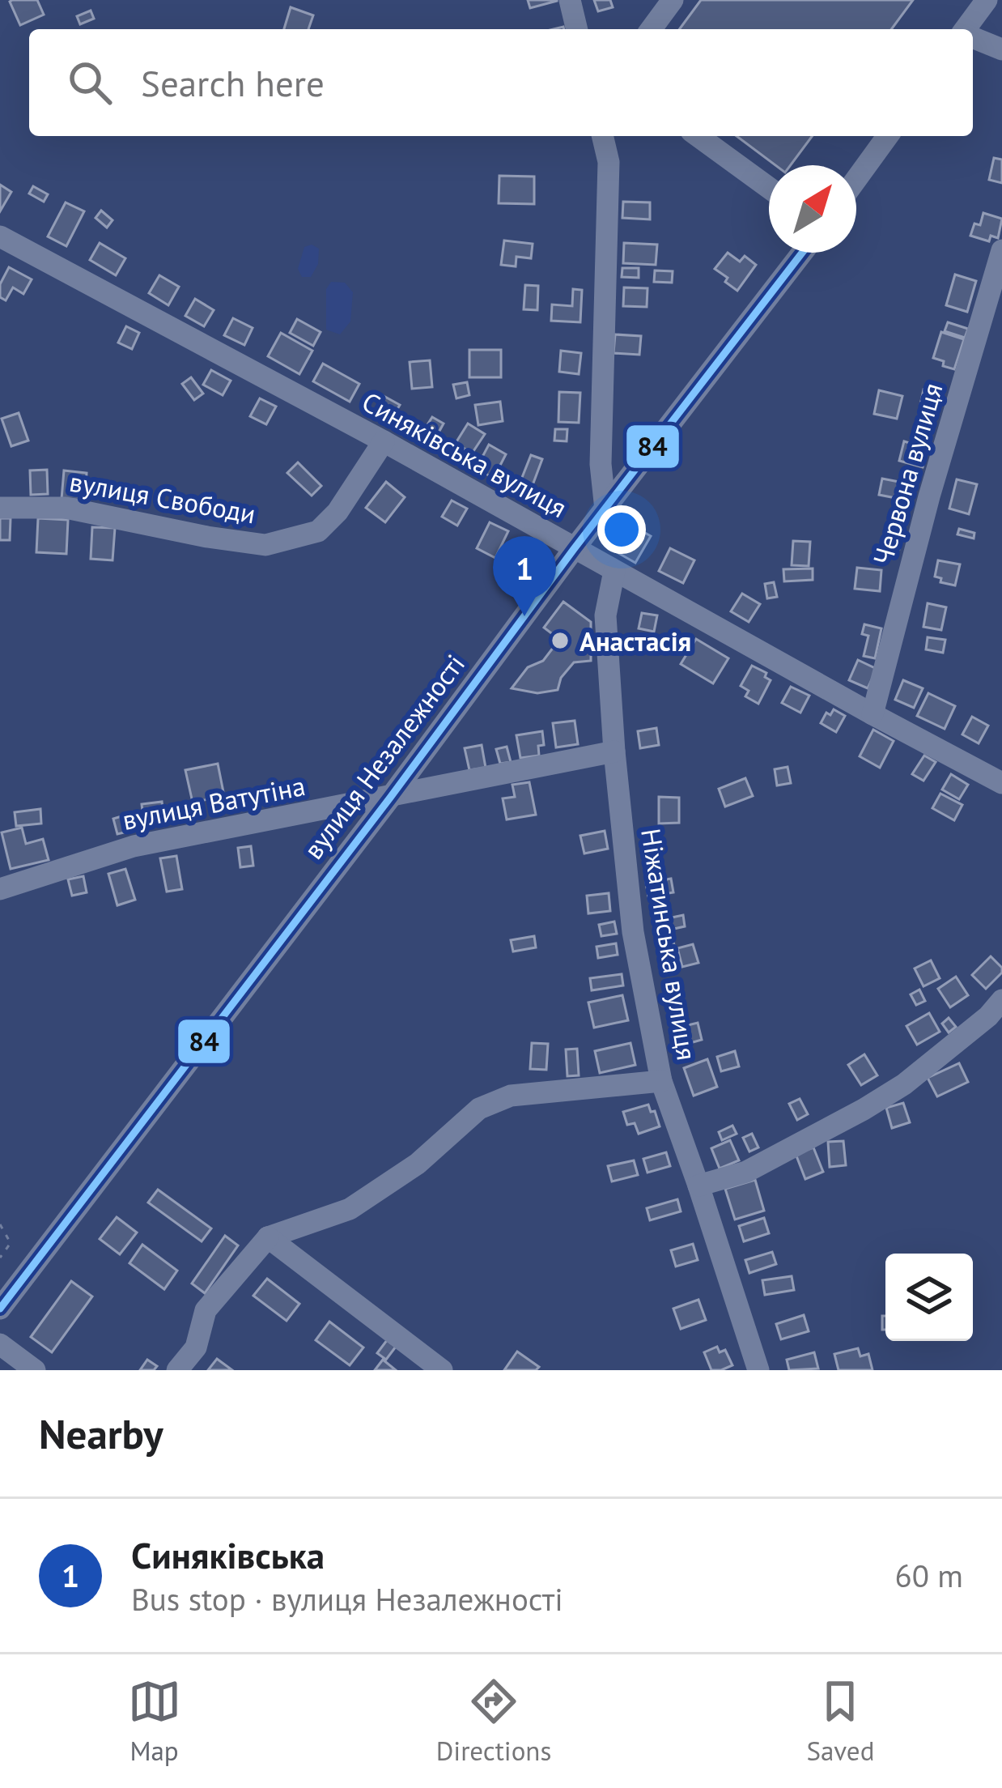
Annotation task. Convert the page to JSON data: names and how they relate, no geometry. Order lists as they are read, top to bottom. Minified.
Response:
{"streets":{"street":["Синяківська вулиця","Червона вулиця","вулиця Свободи","вулиця Незалежності","вулиця Ватутіна","Ніжатинська вулиця"]},"crossings":[["Синяківська вулиця","Червона вулиця"],["Синяківська вулиця","вулиця Свободи"],["Синяківська вулиця","вулиця Незалежності"],["Синяківська вулиця","Ніжатинська вулиця"],["вулиця Незалежності","вулиця Ватутіна"],["вулиця Ватутіна","Ніжатинська вулиця"]],"places":["Анастасія"],"lines":["transit line 84"],"north":"top right","page":{"search":"Search here","pins":"1","heading":"Nearby","list":[{"mark":"1","name":"Синяківська","note":"Bus stop · вулиця Незалежності","value":"60 m"}],"nav":["Map","Directions","Saved"]}}
